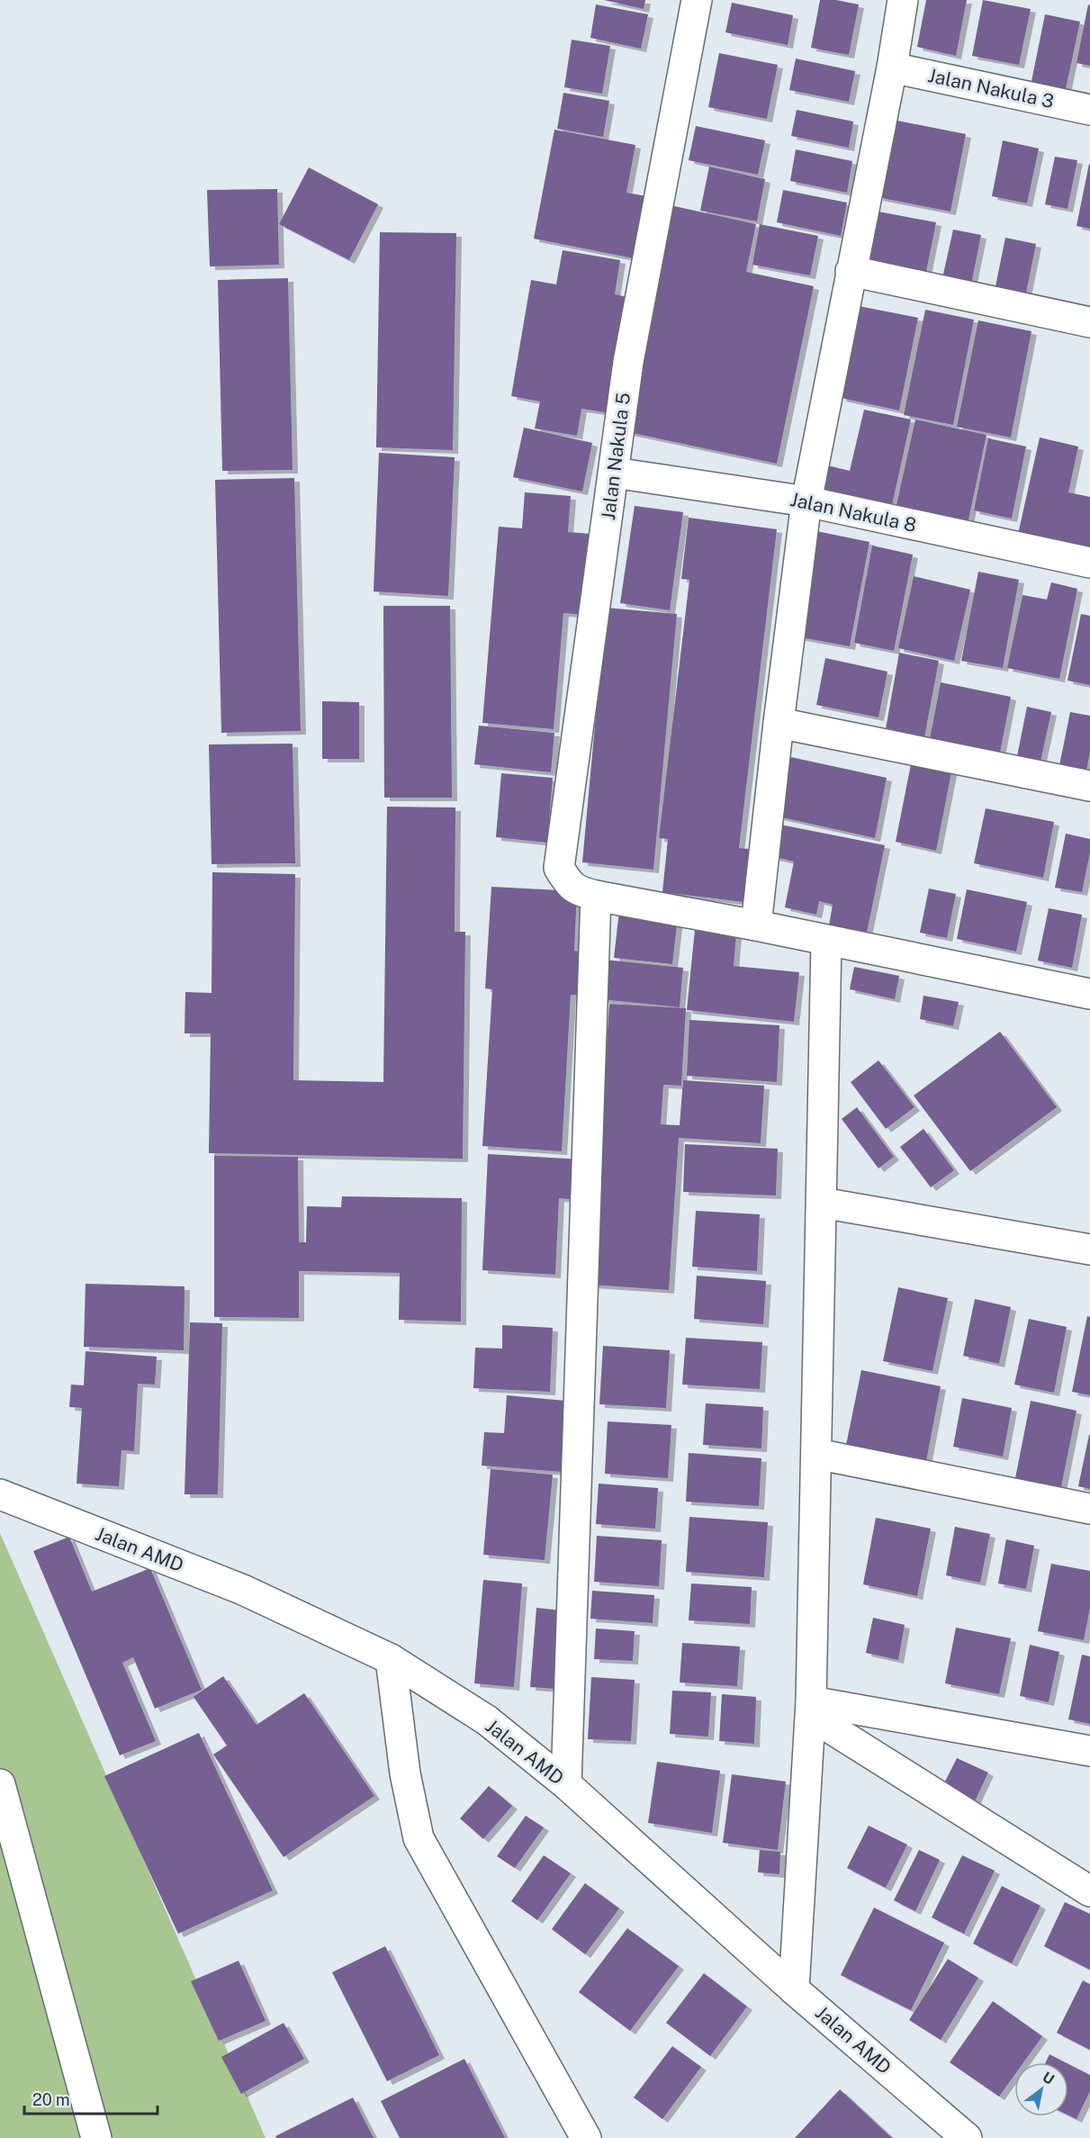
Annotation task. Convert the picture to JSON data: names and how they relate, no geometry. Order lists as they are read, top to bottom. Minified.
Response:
{"streets":{"street":["Jalan Nakula 3","Jalan Nakula 5","Jalan Nakula 8","Jalan AMD"]},"crossings":[["Jalan Nakula 5","Jalan Nakula 8"]],"scale_bar":"20 m","north":"top right"}
